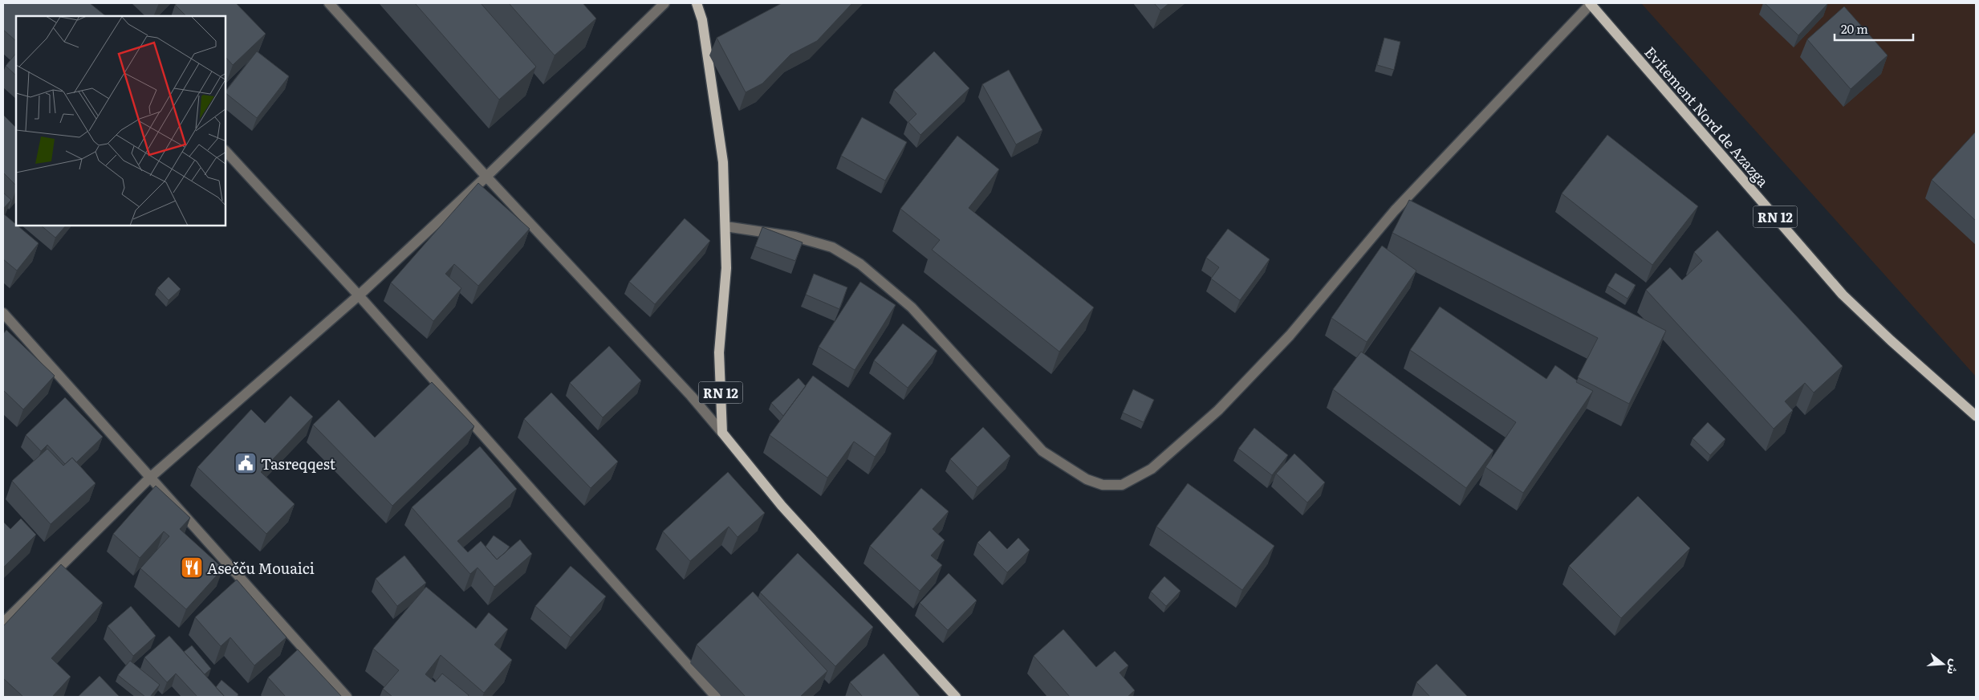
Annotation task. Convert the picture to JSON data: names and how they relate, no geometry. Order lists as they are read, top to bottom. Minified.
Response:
{"streets":{"main road":["Evitement Nord de Azazga","RN 12"]},"places":{"public building":["Tasreqqest"],"restaurant":["Asečču Mouaici"]},"scale_bar":"20 m","north":"right"}
